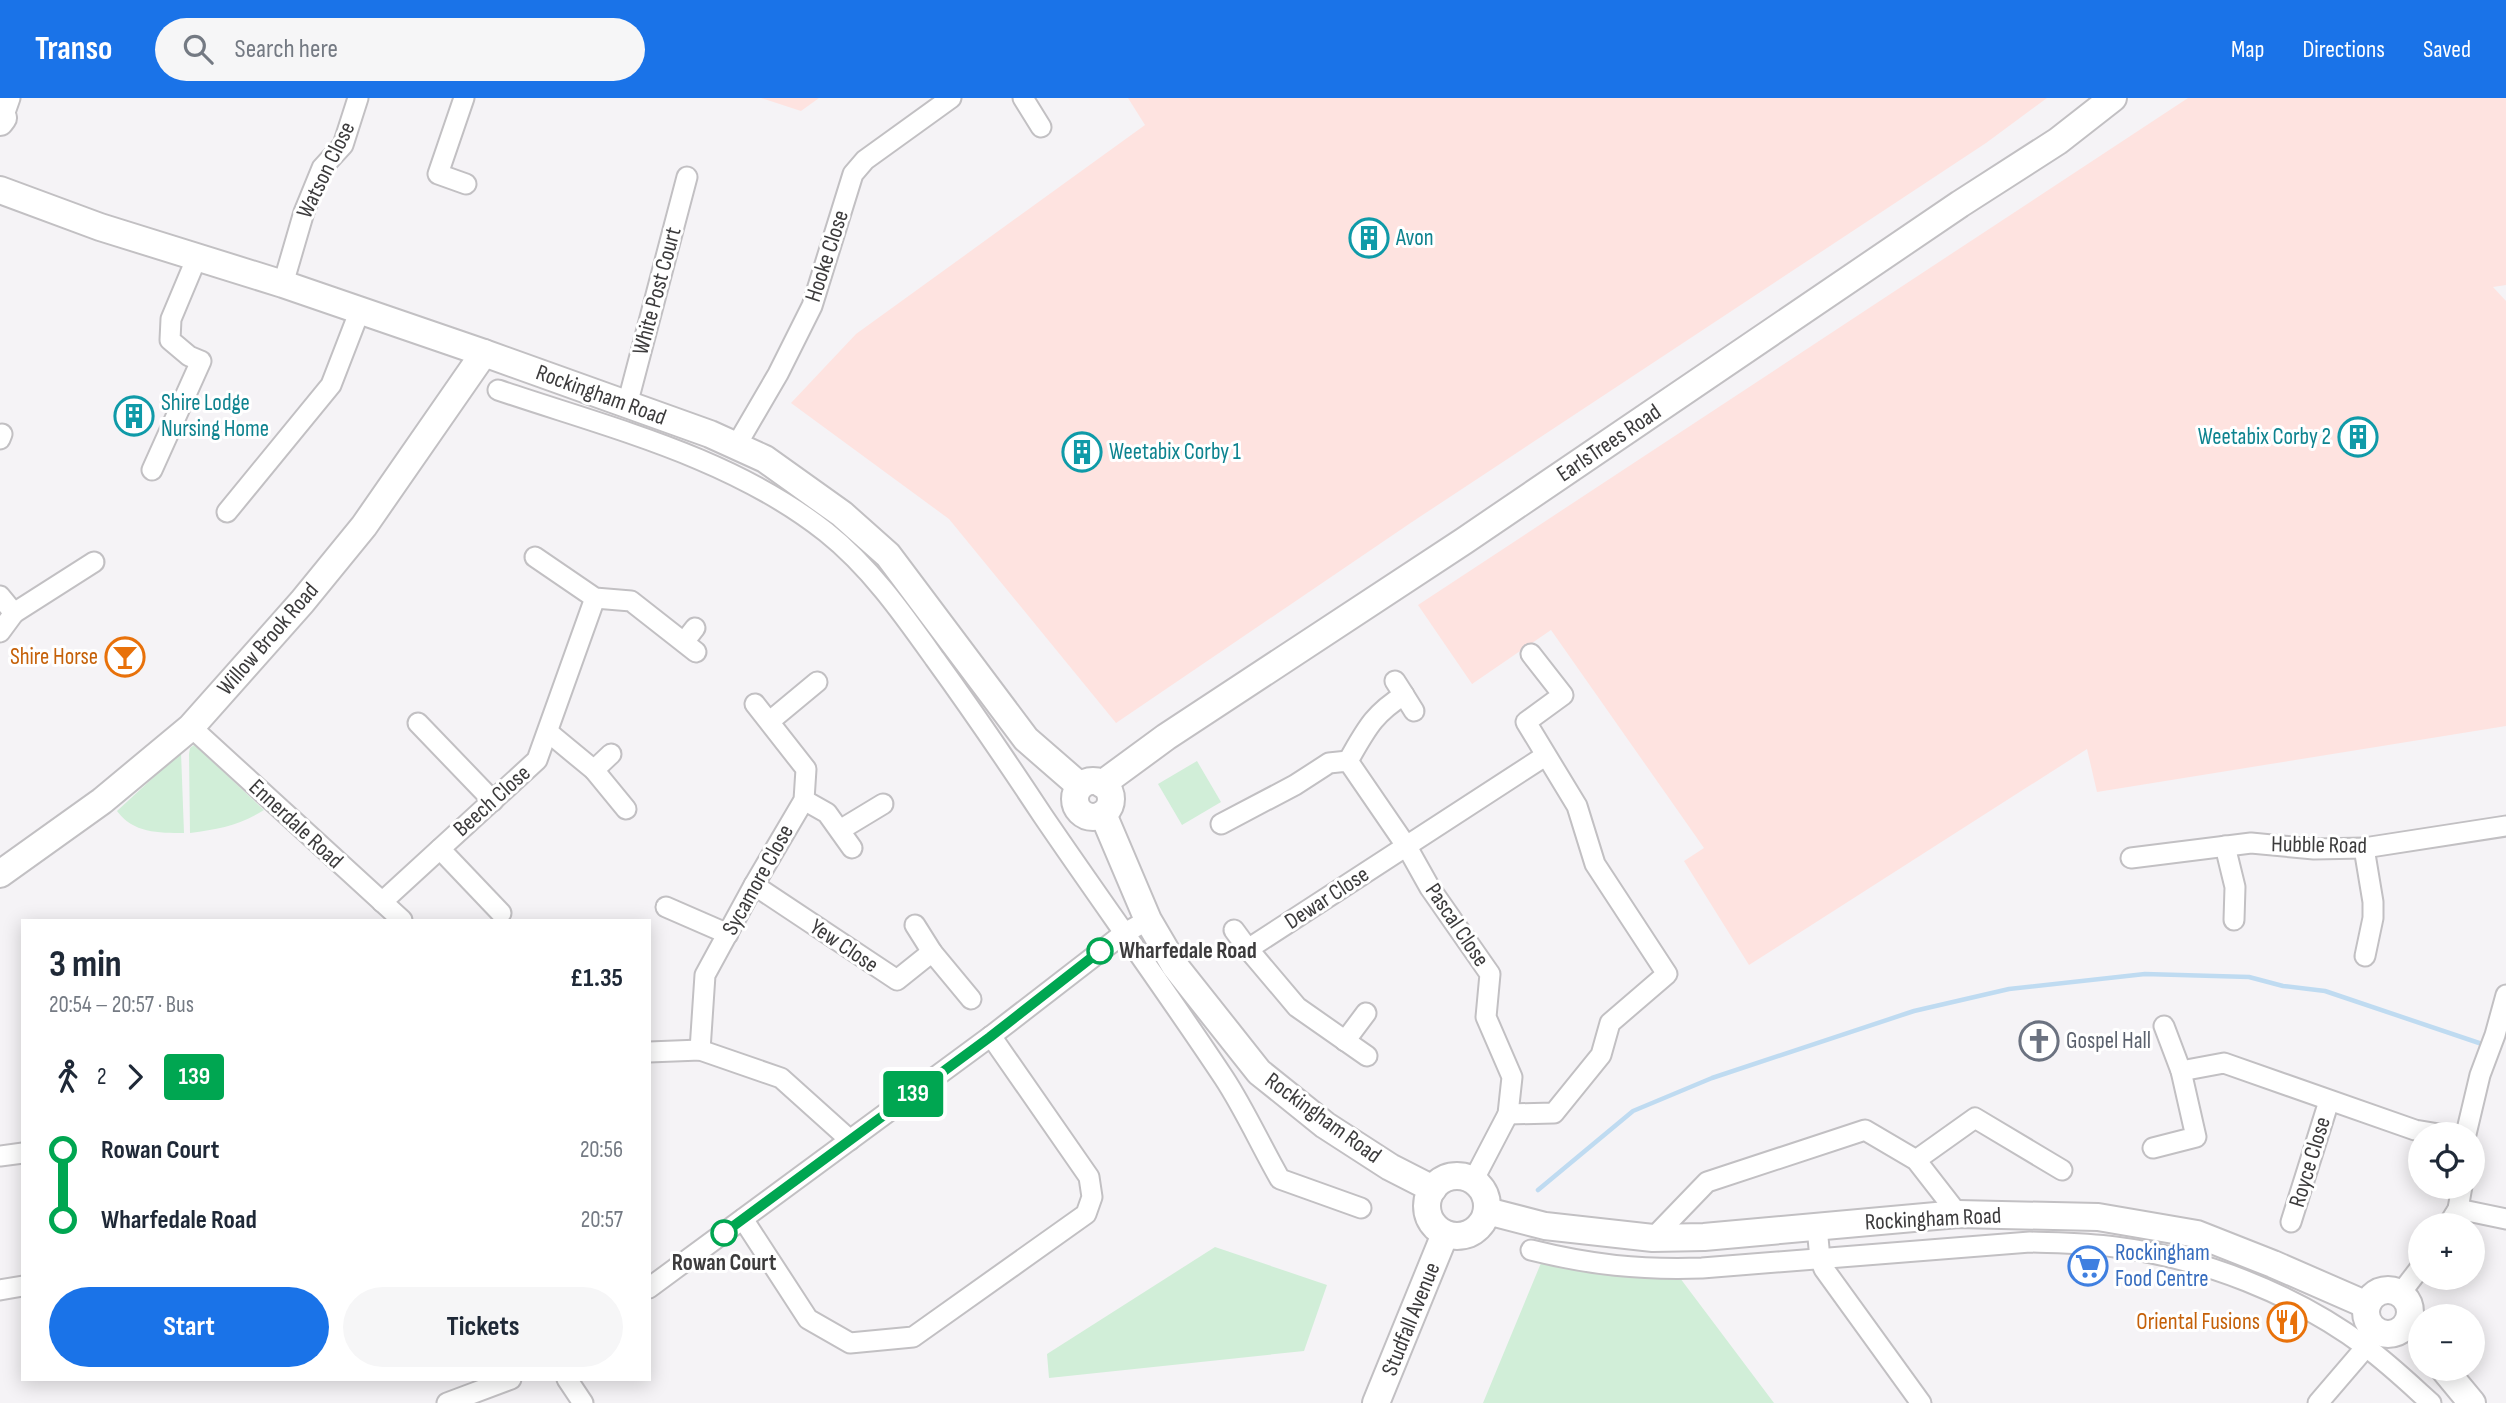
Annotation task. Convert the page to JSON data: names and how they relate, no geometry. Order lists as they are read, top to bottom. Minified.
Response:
{"streets":{"street":["Watson Close","Hooke Close","White Post Court","Rockingham Road","EarlsTrees Road","Willow Brook Road","Beech Close","Ennerdale Road","Hubble Road","Sycamore Close","Dewar Close","Pascal Close","Yew Close","Royce Close","Studfall Avenue"]},"crossings":[["Watson Close","Rockingham Road"],["Hooke Close","Rockingham Road"],["White Post Court","Rockingham Road"],["Rockingham Road","EarlsTrees Road"],["Rockingham Road","Willow Brook Road"],["Rockingham Road","Pascal Close"],["Rockingham Road","Studfall Avenue"],["Willow Brook Road","Ennerdale Road"],["Beech Close","Ennerdale Road"],["Sycamore Close","Yew Close"],["Dewar Close","Pascal Close"],["Pascal Close","Studfall Avenue"]],"places":{"building":["Avon","Shire Lodge Nursing Home","Weetabix Corby 2","Weetabix Corby 1"],"bar":["Shire Horse"],"other":["Wharfedale Road","Rowan Court"],"church":["Gospel Hall"],"supermarket":["Rockingham Food Centre"],"restaurant":["Oriental Fusions"]},"lines":["bus line 139"],"page":{"header":"Transo","search":"Search here","nav":["Map","Directions","Saved"],"on_map":"139","heading":["3 min","20:54 – 20:57 · Bus","£1.35"],"legs":["2","139"],"list":[{"name":"Rowan Court","value":"20:56"},{"name":"Wharfedale Road","value":"20:57"}],"map_buttons":["+","−"],"buttons":["Start","Tickets"]}}
